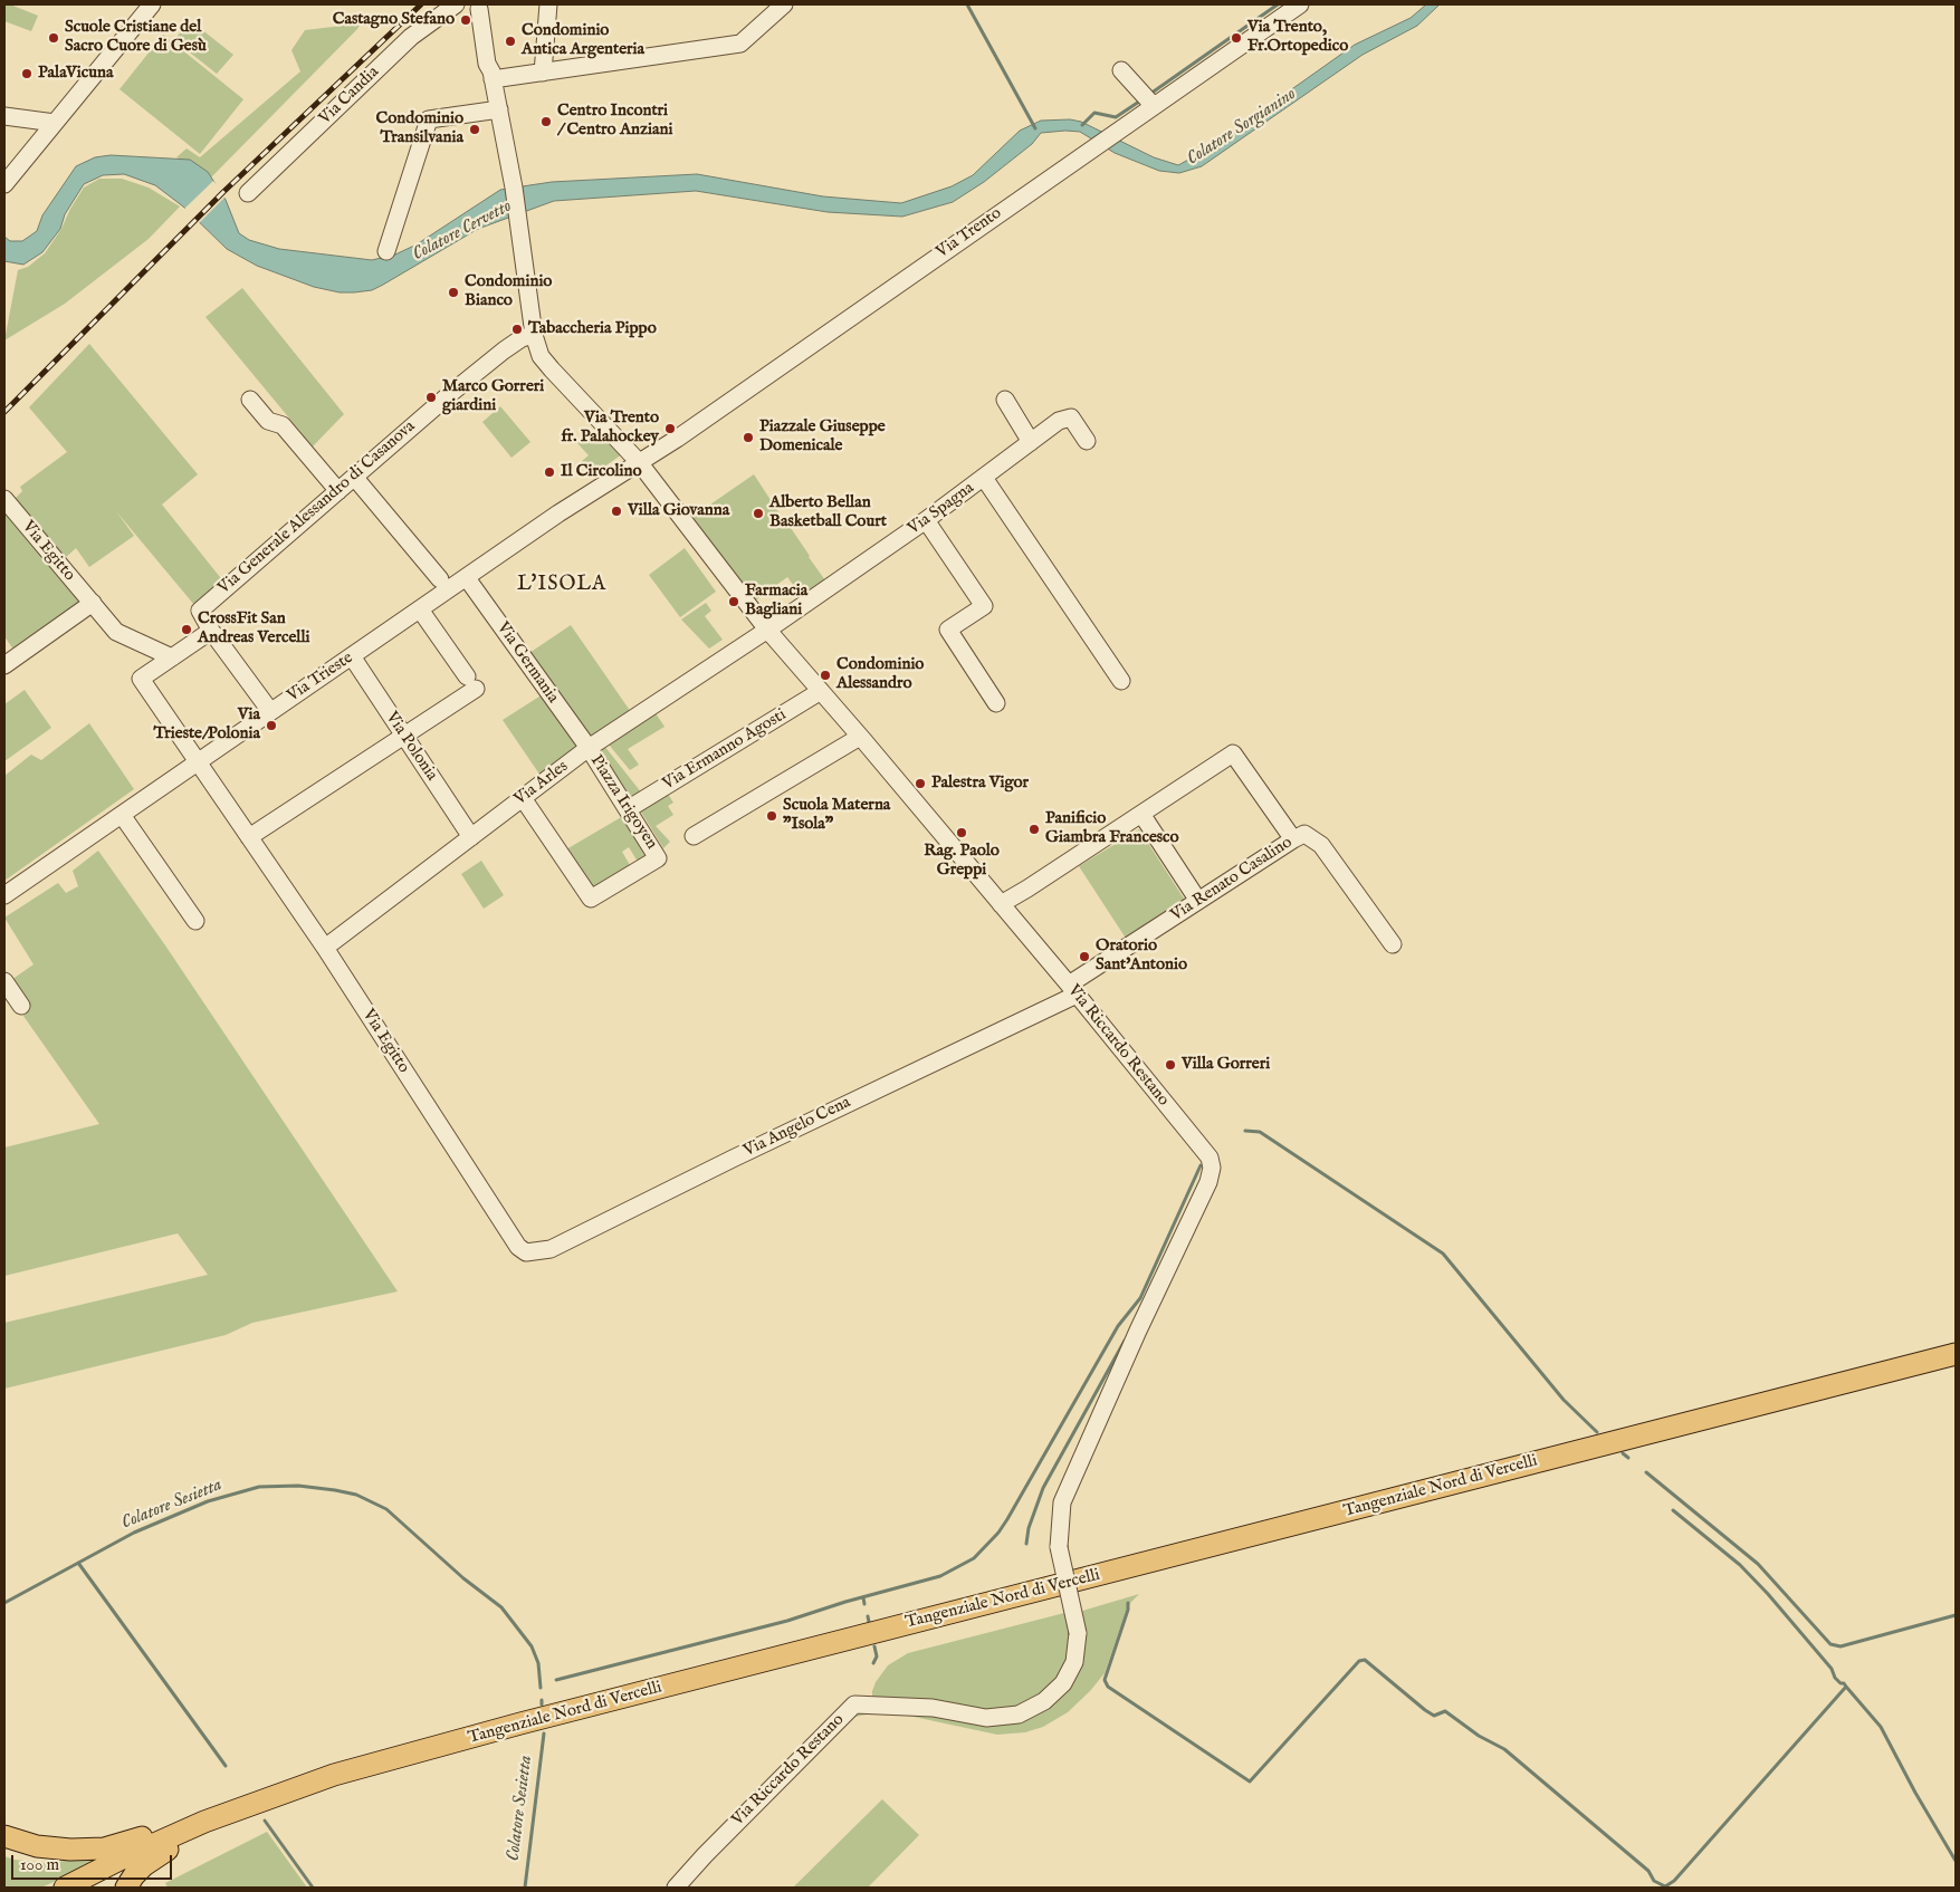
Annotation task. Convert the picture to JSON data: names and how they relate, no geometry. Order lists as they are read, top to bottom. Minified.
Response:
{"streets":{"main road":["Tangenziale Nord di Vercelli"],"street":["Via Candia","Via Trento","Via Generale Alessandro di Casanova","Via Spagna","Via Egitto","Via Germania","Via Trieste","Via Polonia","Via Ermanno Agosti","Via Arles","Piazza Irigoyen","Via Renato Casalino","Via Riccardo Restano","Via Angelo Cena"]},"crossings":[["Via Trento","Via Trieste"],["Via Trento","Via Riccardo Restano"],["Via Generale Alessandro di Casanova","Via Egitto"],["Via Generale Alessandro di Casanova","Via Trieste"],["Via Generale Alessandro di Casanova","Via Riccardo Restano"],["Via Spagna","Via Arles"],["Via Spagna","Via Riccardo Restano"],["Via Egitto","Via Trieste"],["Via Egitto","Via Arles"],["Via Egitto","Via Angelo Cena"],["Via Germania","Via Trieste"],["Via Germania","Via Arles"],["Via Germania","Piazza Irigoyen"],["Via Trieste","Via Polonia"],["Via Trieste","Via Riccardo Restano"],["Via Polonia","Via Arles"],["Via Ermanno Agosti","Piazza Irigoyen"],["Via Ermanno Agosti","Via Riccardo Restano"],["Via Arles","Piazza Irigoyen"],["Via Arles","Via Riccardo Restano"],["Via Renato Casalino","Via Riccardo Restano"],["Via Renato Casalino","Via Angelo Cena"],["Via Riccardo Restano","Via Angelo Cena"]],"districts":["L'ISOLA"],"water":["Colatore Sorgianino","Colatore Cervetto","Colatore Sesietta"],"places":["Castagno Stefano","Scuole Cristiane del Sacro Cuore di Gesù","Via Trento, Fr.Ortopedico","Condominio Antica Argenteria","PalaVicuna","Centro Incontri / Centro Anziani","Condominio Transilvania","Condominio Bianco","Tabaccheria Pippo","Marco Gorreri giardini","Via Trento fr. Palahockey","Piazzale Giuseppe Domenicale","Il Circolino","Villa Giovanna","Alberto Bellan Basketball Court","Farmacia Bagliani","CrossFit San Andreas Vercelli","Condominio Alessandro","Via Trieste/Polonia","Palestra Vigor","Scuola Materna \"Isola\"","Panificio Giambra Francesco","Rag. Paolo Greppi","Oratorio Sant'Antonio","Villa Gorreri"],"scale_bar":"100 m"}
